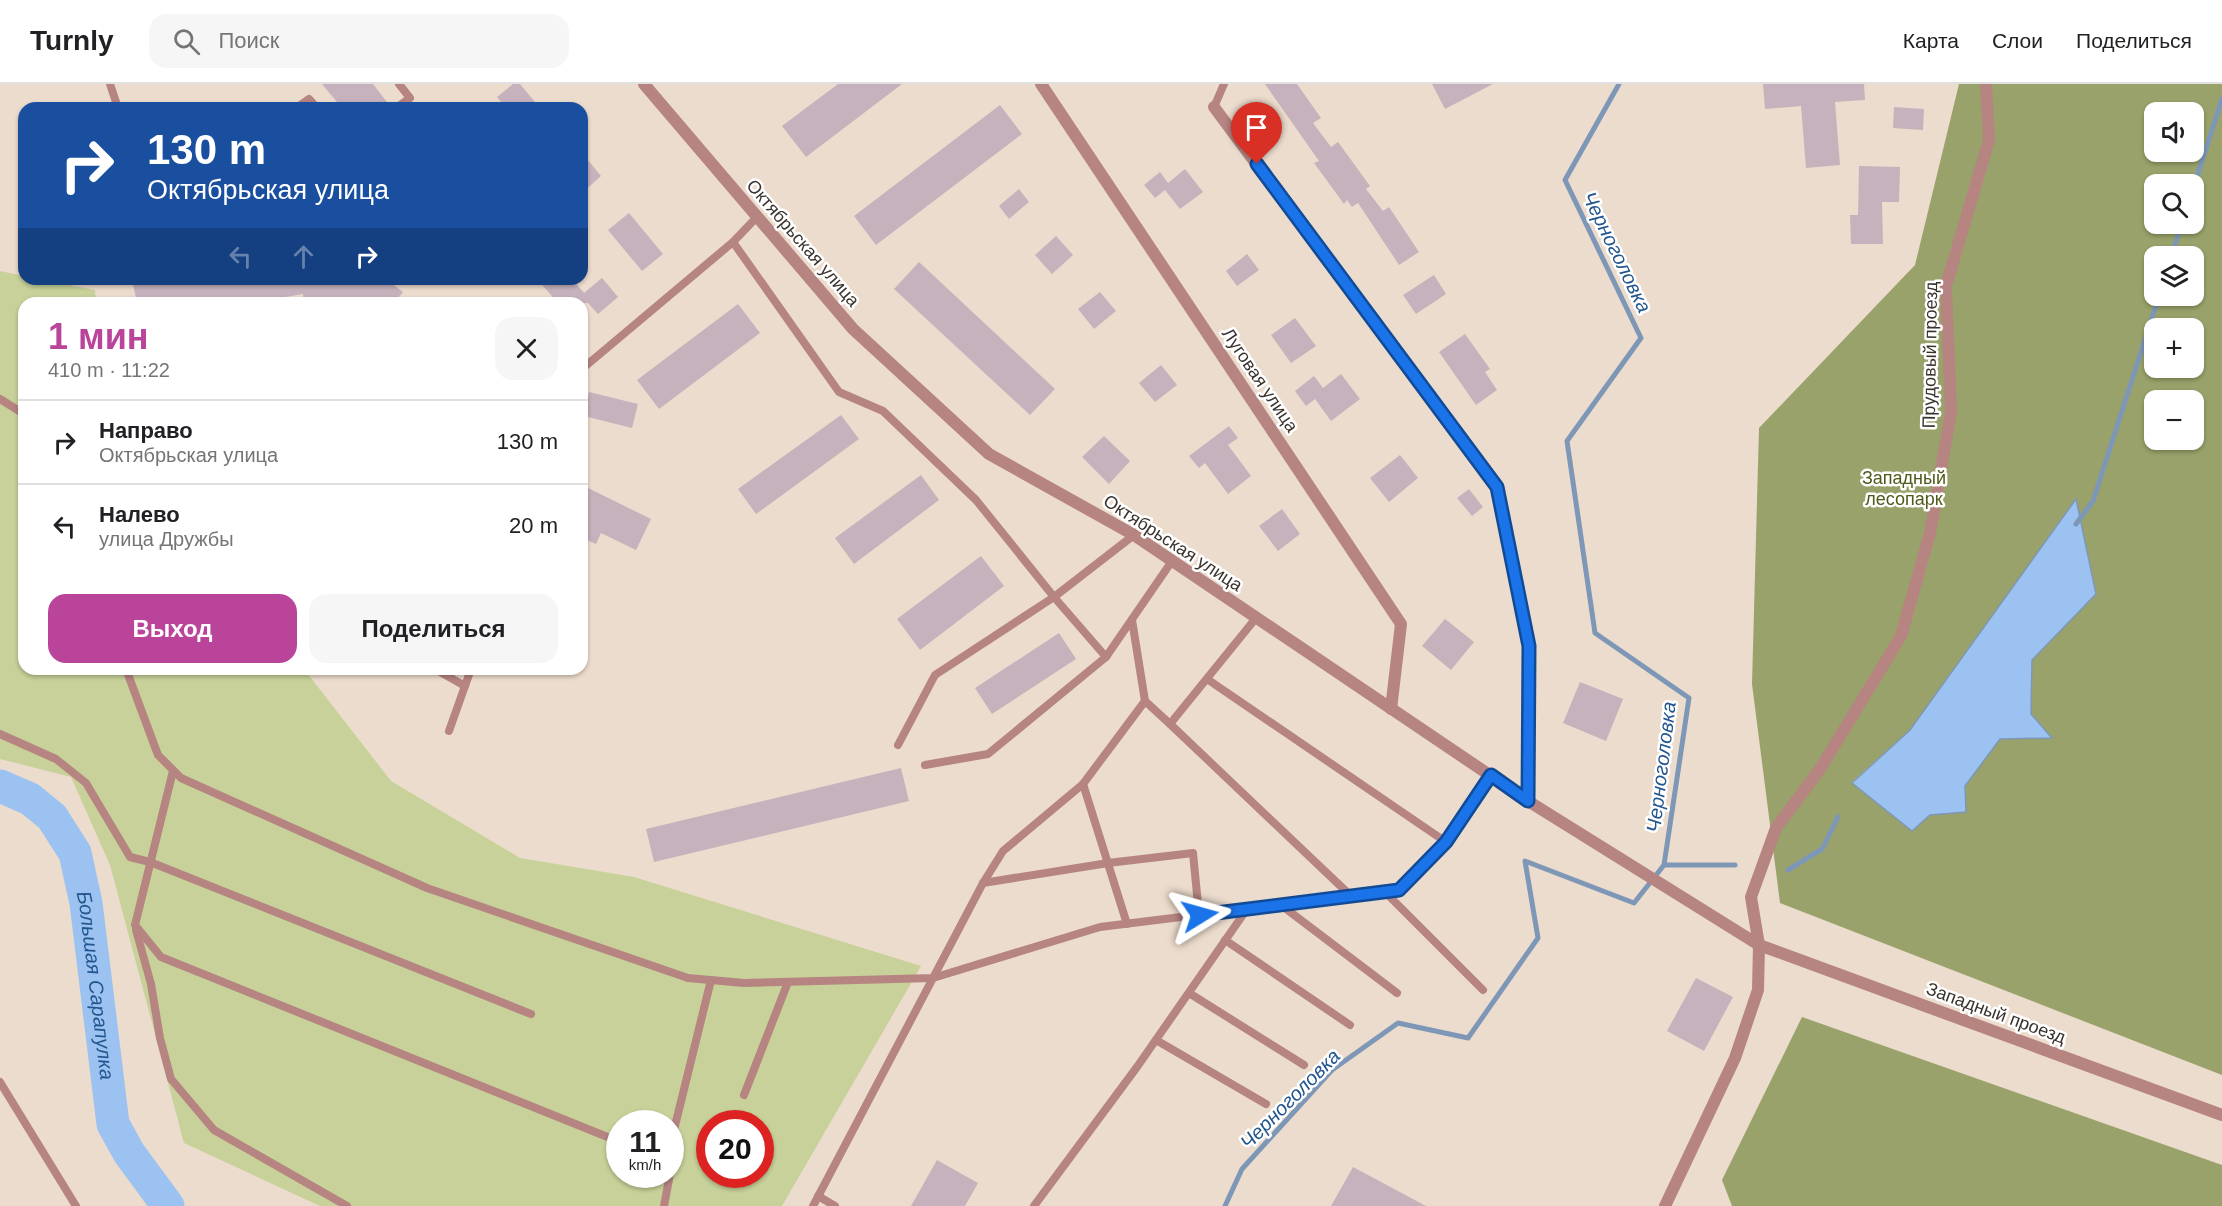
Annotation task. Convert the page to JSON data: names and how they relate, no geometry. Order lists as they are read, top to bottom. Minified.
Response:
{"streets":{"street":["Октябрьская улица","Прудовый проезд","Луговая улица","Западный проезд"]},"crossings":[["Октябрьская улица","Прудовый проезд"],["Октябрьская улица","Луговая улица"],["Октябрьская улица","Западный проезд"],["Прудовый проезд","Западный проезд"]],"water":["Черноголовка","Большая Сарапулка"],"parks":["Западный лесопарк"],"page":{"header":"Turnly","search":"Поиск","nav":["Карта","Слои","Поделиться"],"map_buttons":["+","−"],"turn":["130 m","Октябрьская улица"],"heading":["1 мин","410 m · 11:22"],"list":[{"name":"Направо","note":"Октябрьская улица","value":"130 m"},{"name":"Налево","note":"улица Дружбы","value":"20 m"}],"buttons":["Выход","Поделиться"],"speed":"11 km/h","limit":"20"}}
